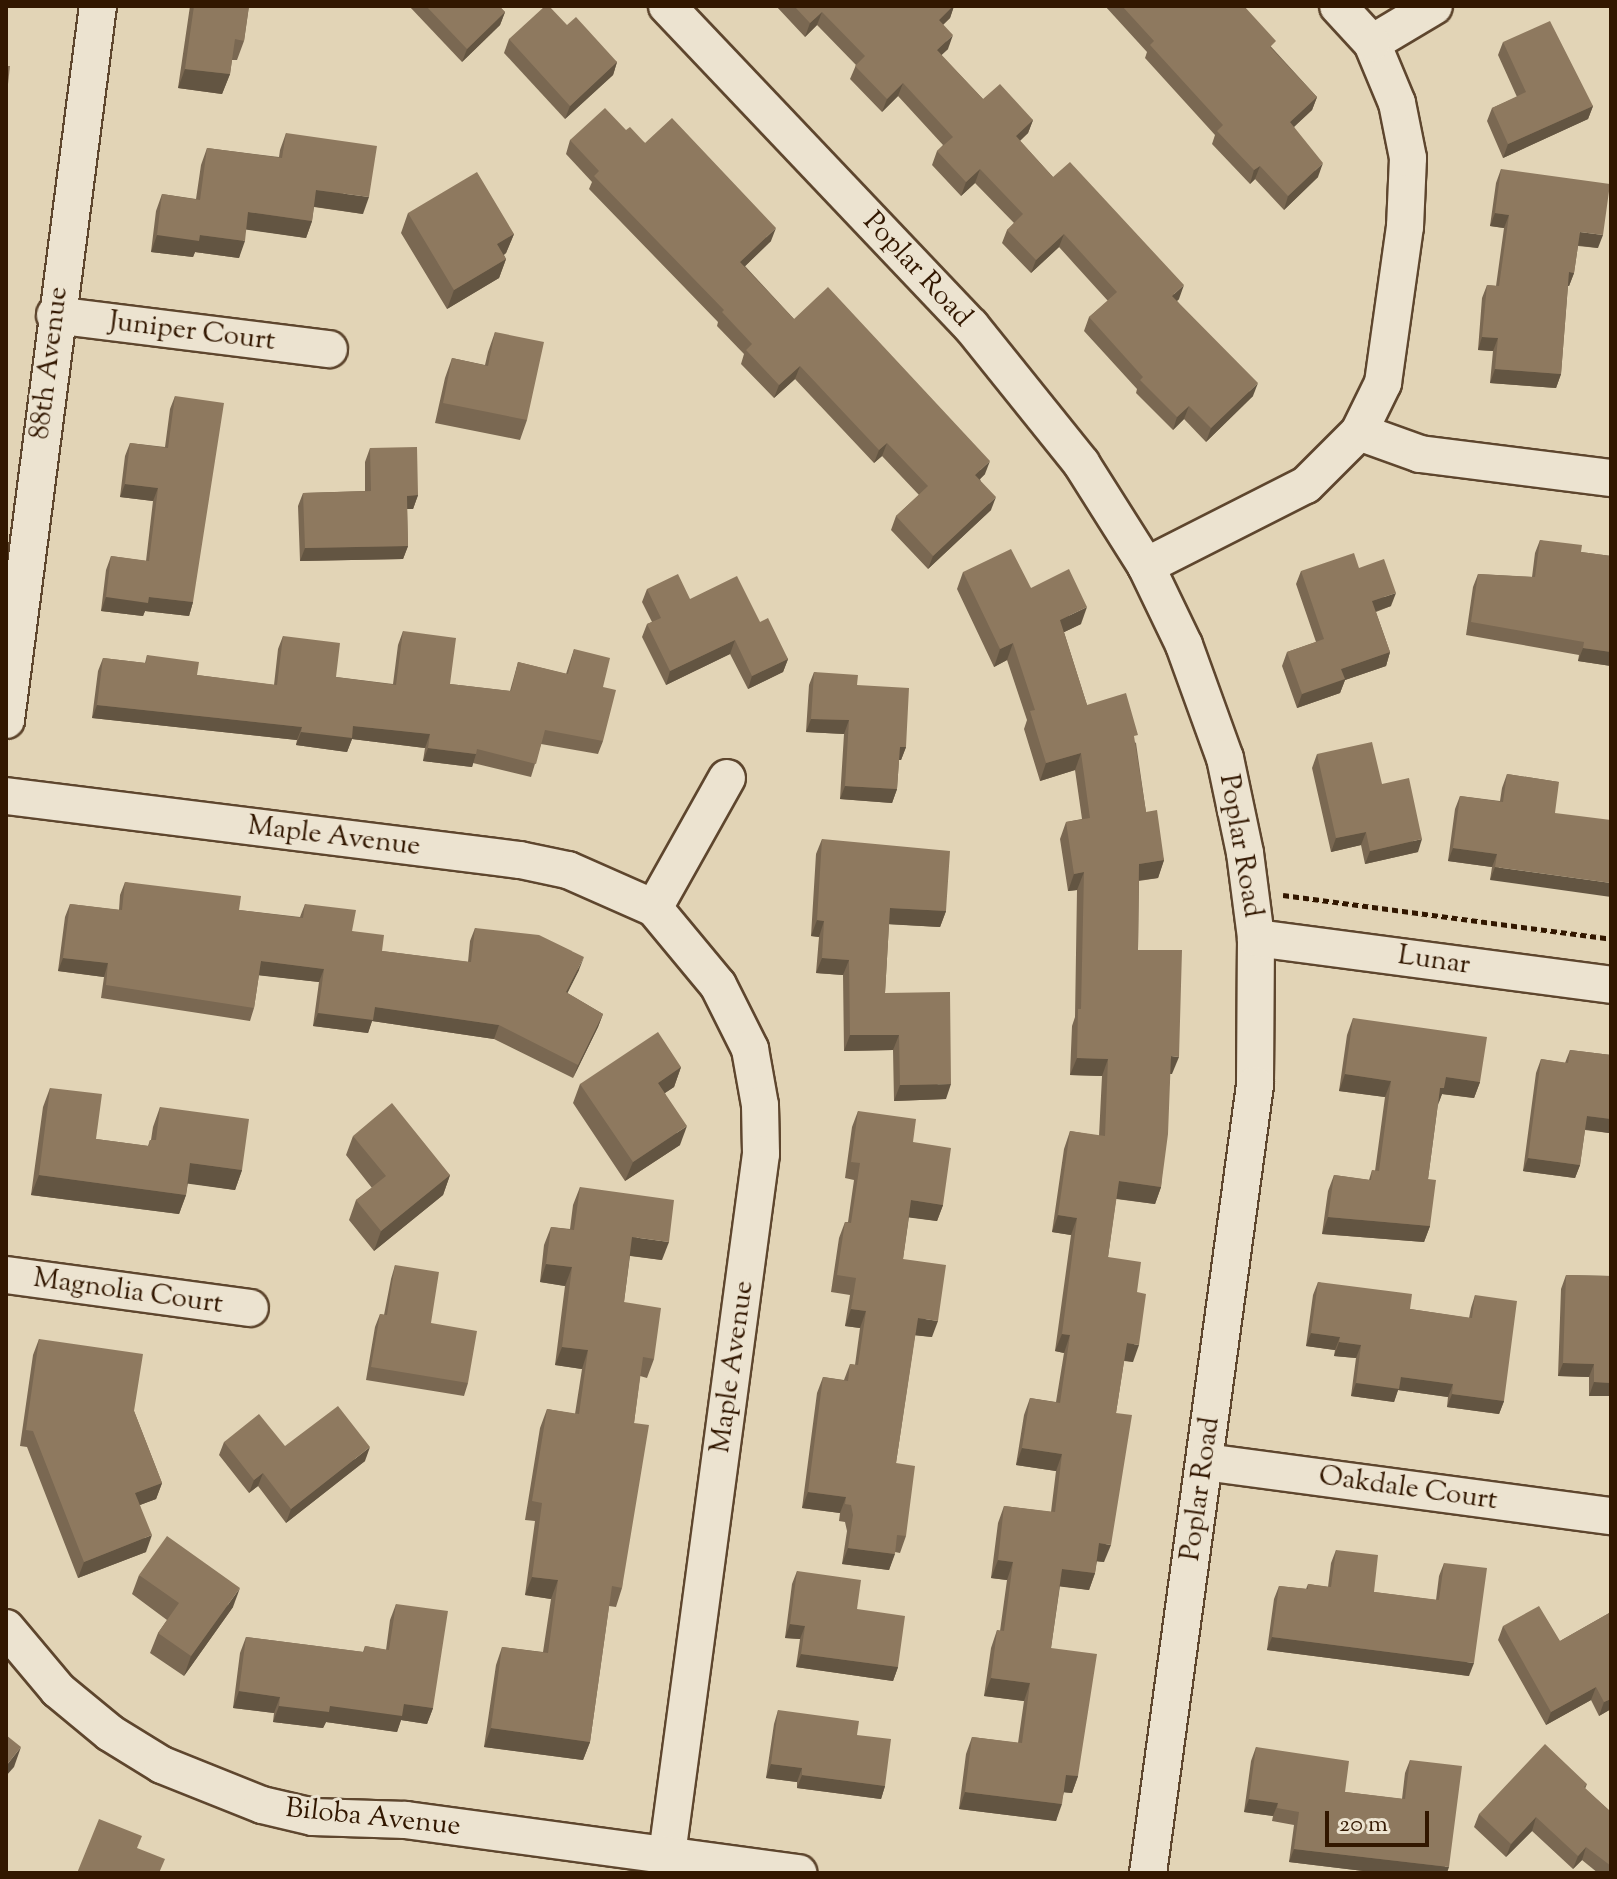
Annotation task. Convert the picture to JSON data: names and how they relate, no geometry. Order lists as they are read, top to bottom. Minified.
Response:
{"streets":{"street":["Poplar Road","Juniper Court","88th Avenue","Maple Avenue","Lunar","Magnolia Court","Oakdale Court","Biloba Avenue"]},"crossings":[["Poplar Road","Lunar"],["Poplar Road","Oakdale Court"],["Juniper Court","88th Avenue"],["Maple Avenue","Biloba Avenue"]],"scale_bar":"20 m"}
